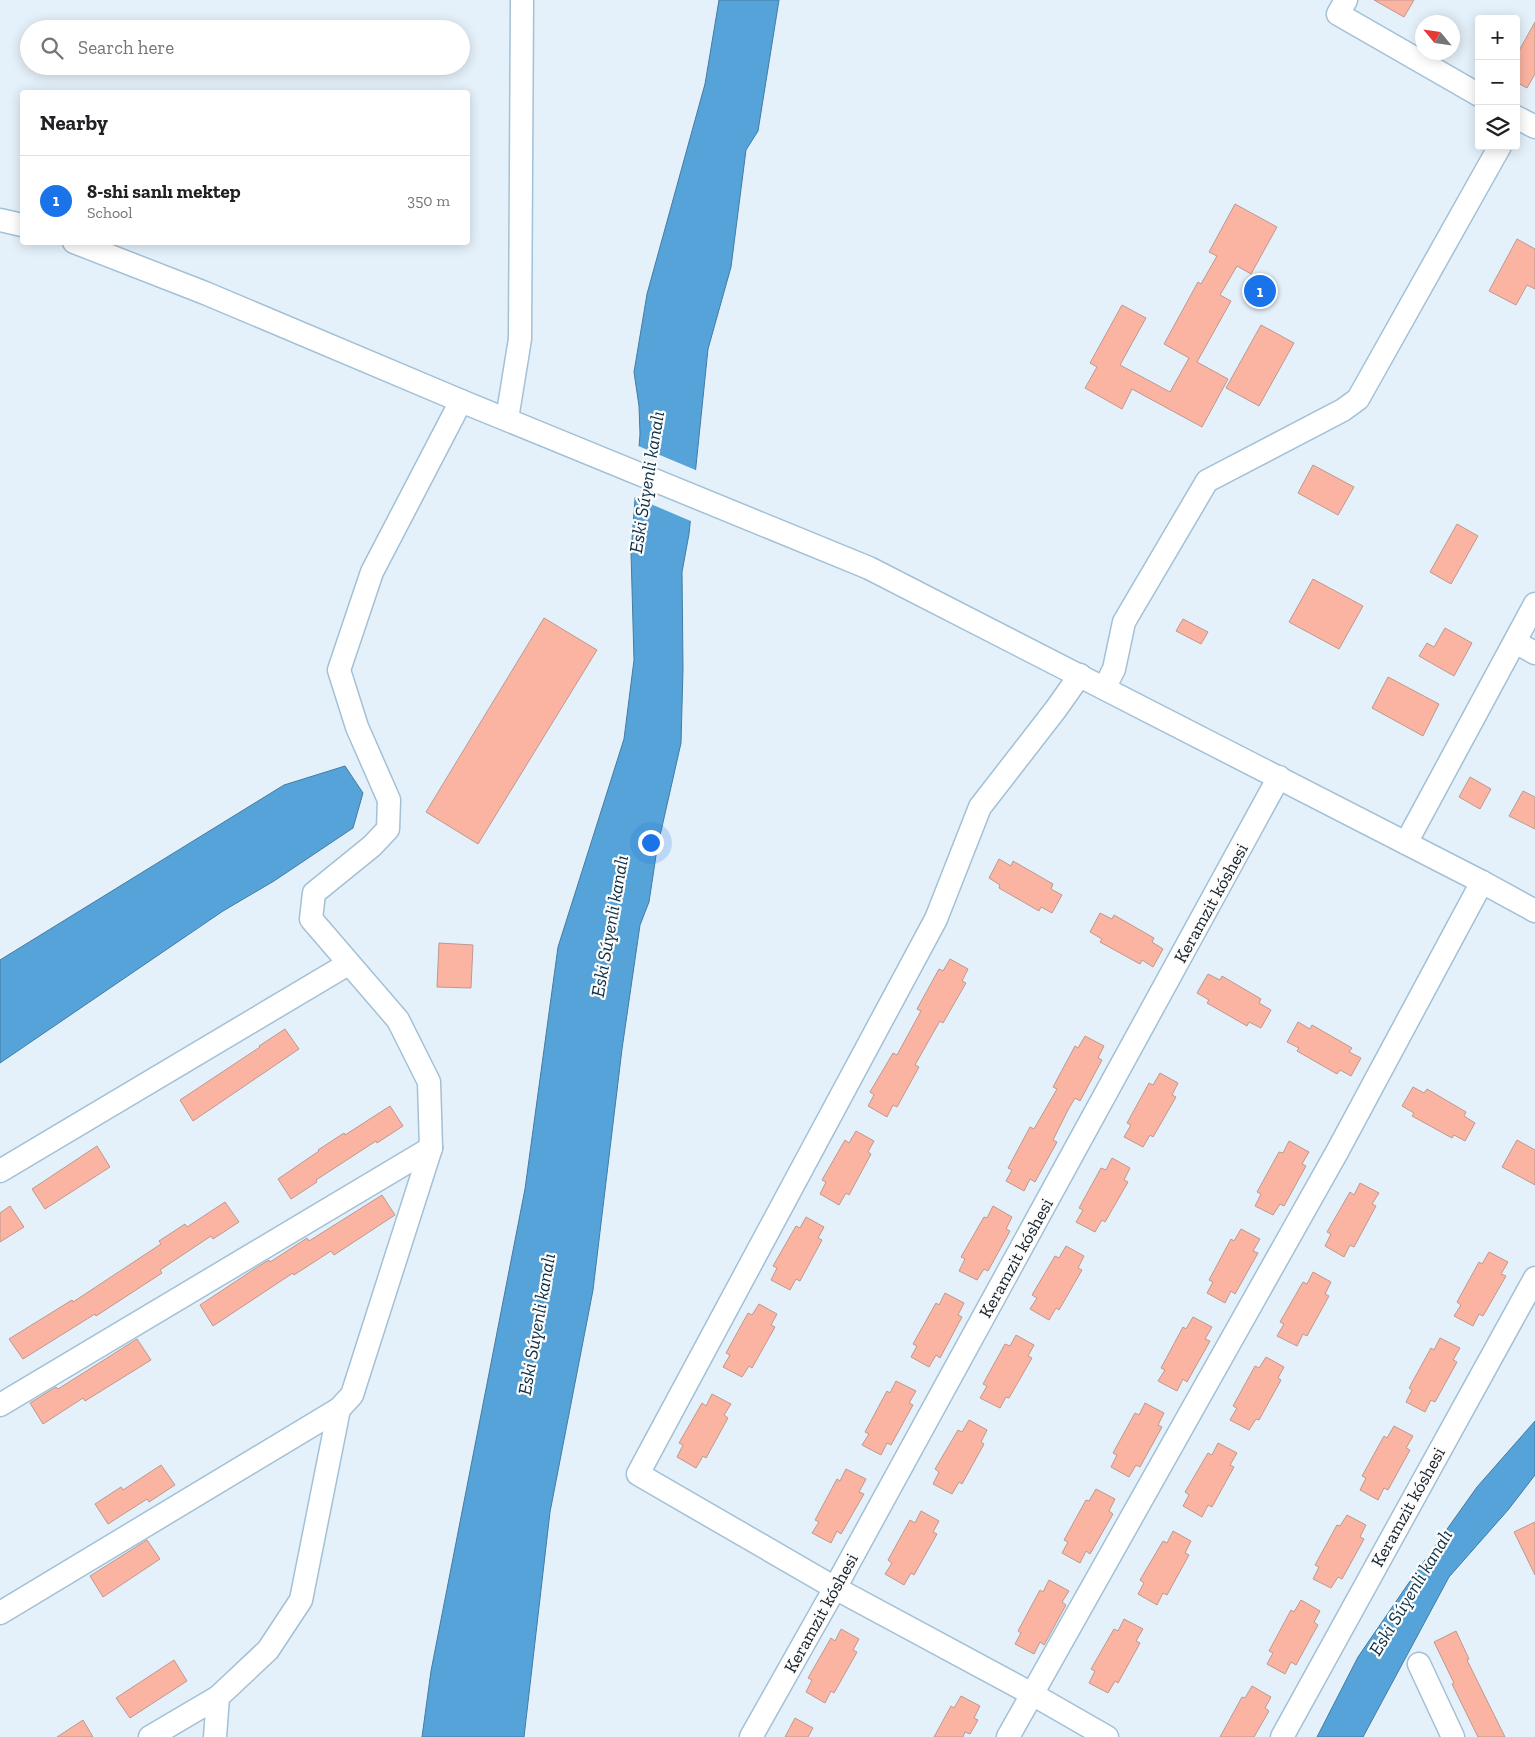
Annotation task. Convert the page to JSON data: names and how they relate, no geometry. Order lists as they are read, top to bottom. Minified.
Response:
{"streets":{"street":["Keramzit kóshesi"]},"water":["Eski Súyenli kanalı"],"north":"top left","page":{"map_buttons":["+","−"],"search":"Search here","heading":"Nearby","list":[{"mark":"1","name":"8-shi sanlı mektep","note":"School","value":"350 m"}],"pins":"1"}}
